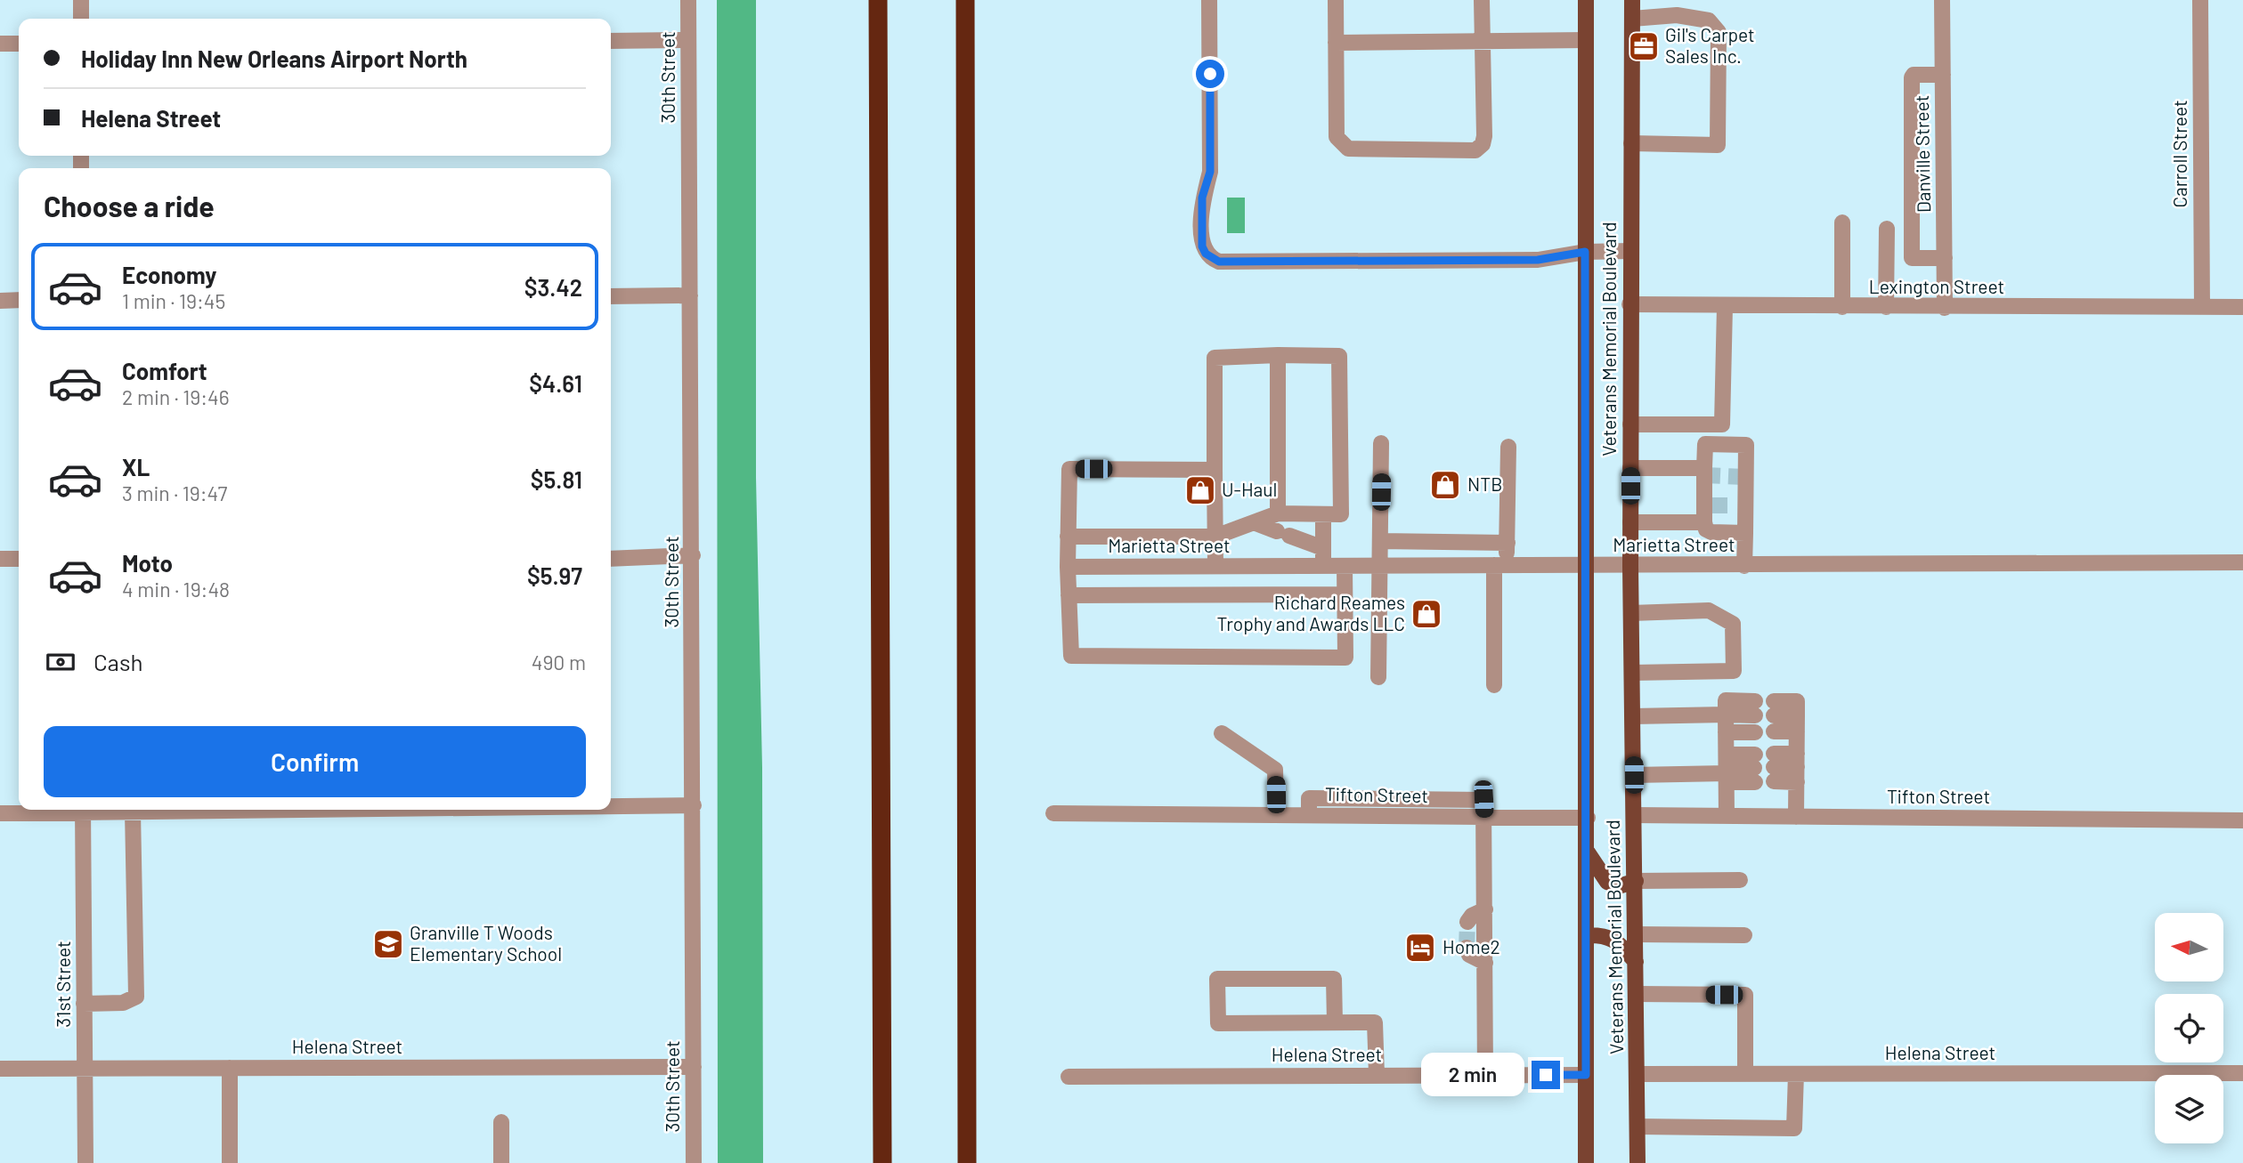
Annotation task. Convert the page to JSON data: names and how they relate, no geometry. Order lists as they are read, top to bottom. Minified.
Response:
{"streets":{"main road":["Veterans Memorial Boulevard"],"street":["30th Street","Danville Street","Carroll Street","Lexington Street","Marietta Street","Tifton Street","31st Street","Helena Street"]},"crossings":[["30th Street","Helena Street"],["Danville Street","Lexington Street"],["Carroll Street","Lexington Street"],["Lexington Street","Veterans Memorial Boulevard"],["Veterans Memorial Boulevard","Marietta Street"],["Veterans Memorial Boulevard","Tifton Street"],["Veterans Memorial Boulevard","Helena Street"],["31st Street","Helena Street"]],"places":{"office":["Gil's Carpet Sales Inc."],"shop":["NTB","U-Haul","Richard Reames Trophy and Awards LLC"],"school or university":["Granville T Woods Elementary School"],"hotel":["Home2"]},"north":"left","page":{"banner":["Holiday Inn New Orleans Airport North","Helena Street"],"heading":"Choose a ride","list":[{"name":"Economy","note":"1 min · 19:45","value":"$3.42"},{"name":"Comfort","note":"2 min · 19:46","value":"$4.61"},{"name":"XL","note":"3 min · 19:47","value":"$5.81"},{"name":"Moto","note":"4 min · 19:48","value":"$5.97"}],"pay":["Cash","490 m"],"buttons":"Confirm","bubble":"2 min"}}
